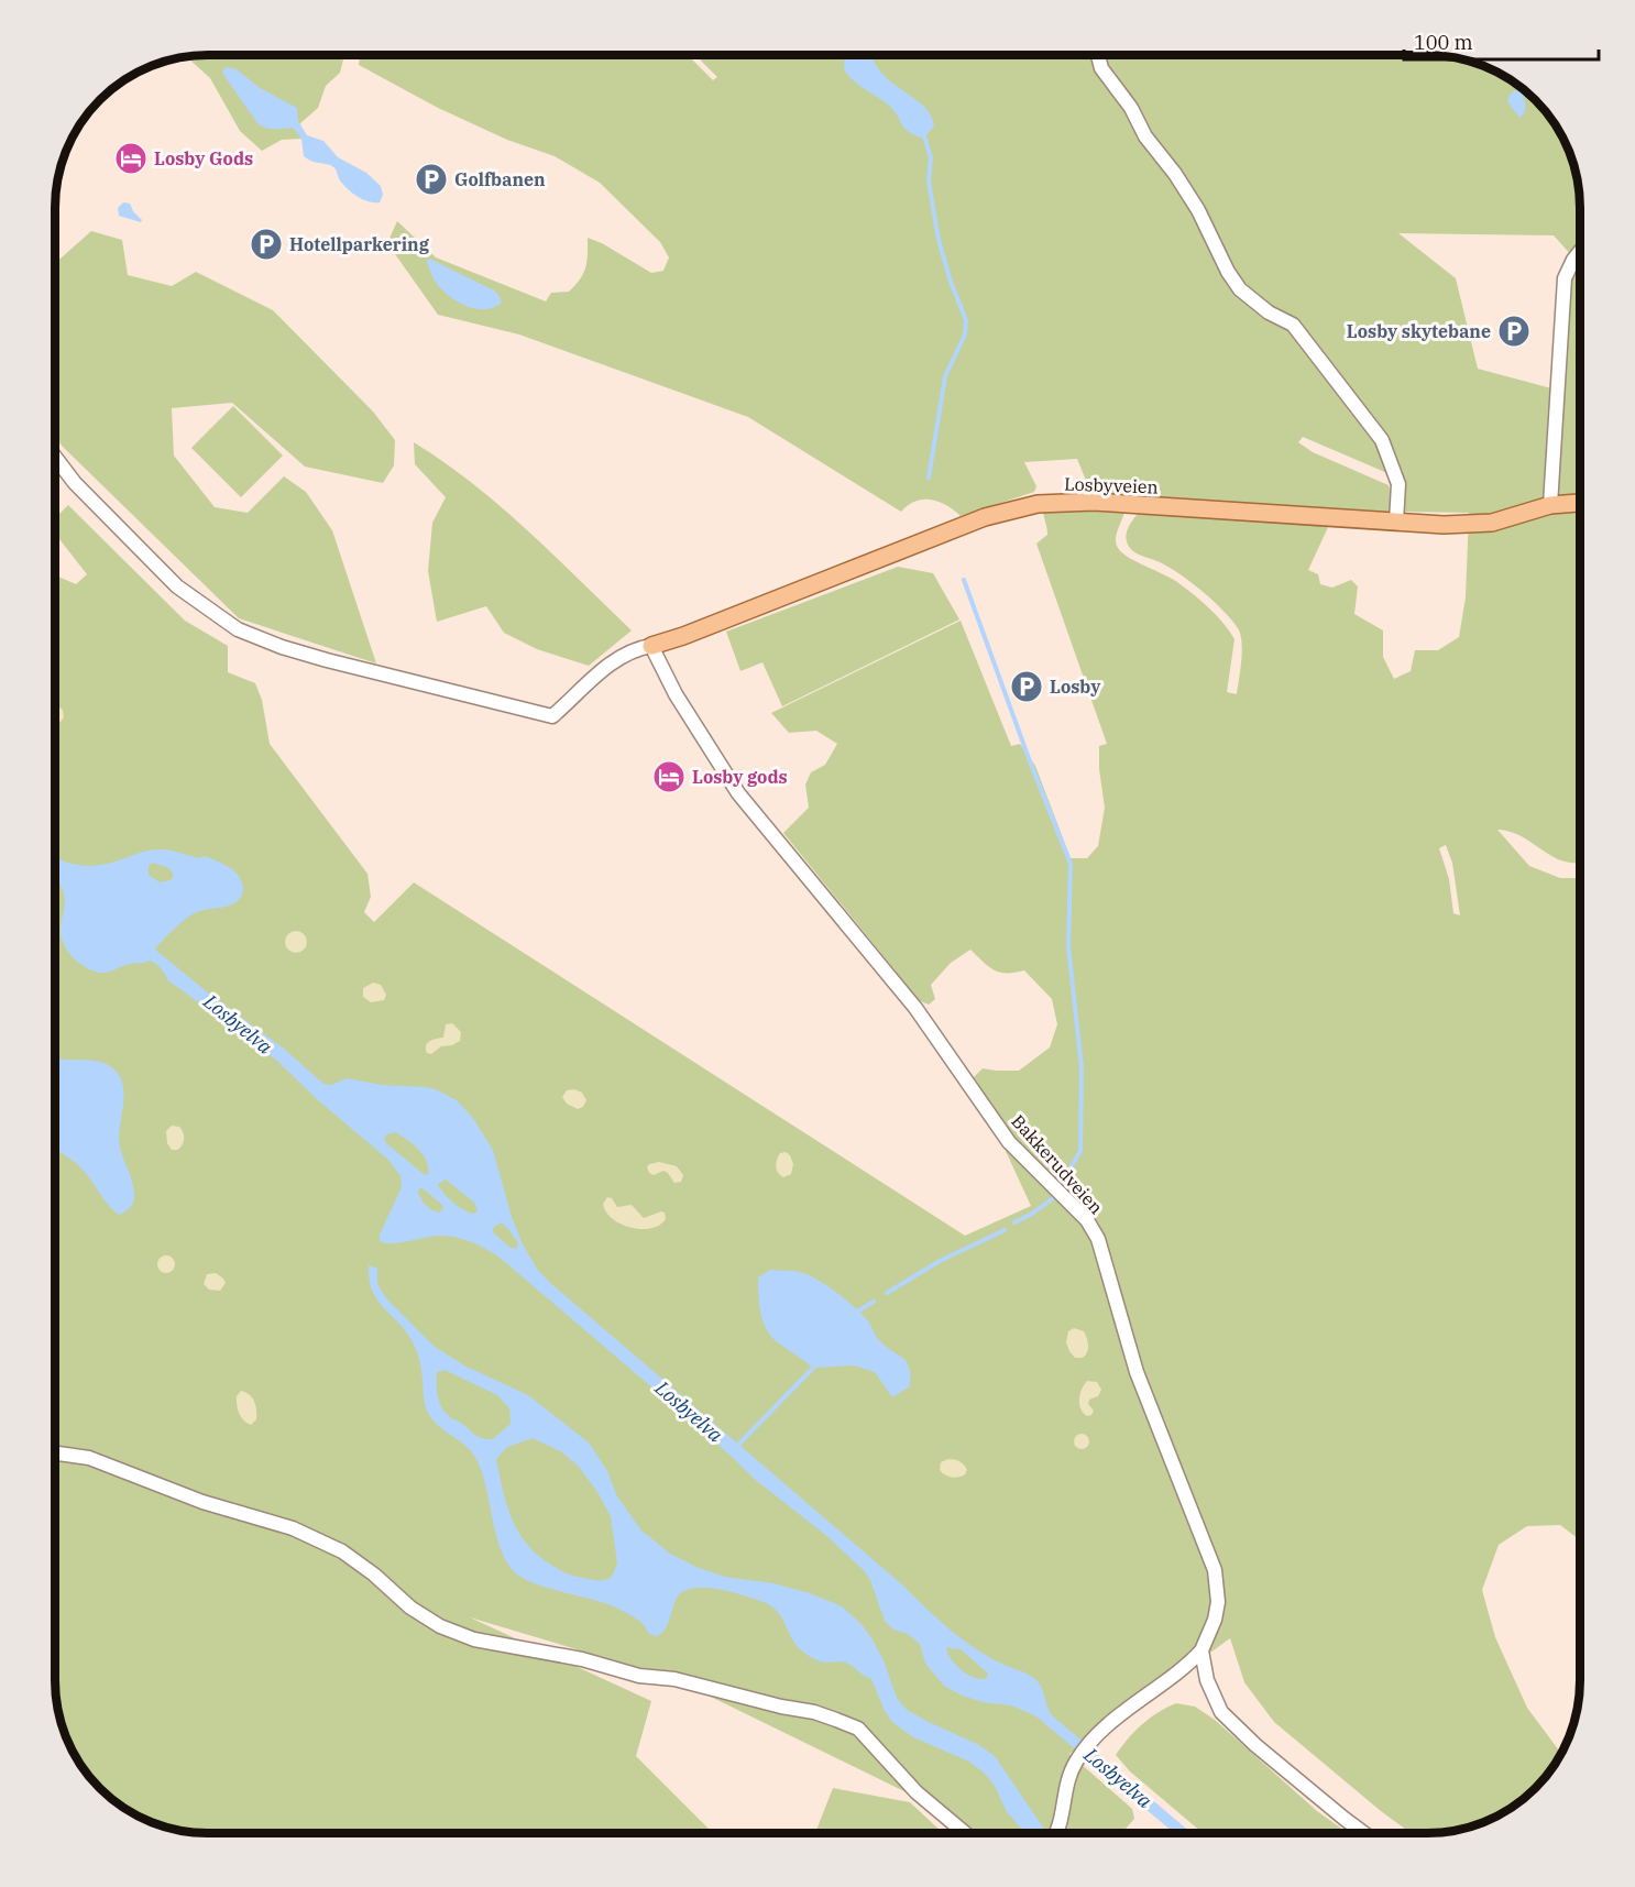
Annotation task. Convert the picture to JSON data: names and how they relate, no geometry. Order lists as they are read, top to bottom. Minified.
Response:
{"streets":{"main road":["Losbyveien"],"street":["Bakkerudveien"]},"crossings":[["Losbyveien","Bakkerudveien"]],"water":["Losbyelva"],"places":{"hotel":["Losby Gods","Losby gods"],"parking":["Golfbanen","Hotellparkering","Losby skytebane","Losby"]},"scale_bar":"100 m"}
